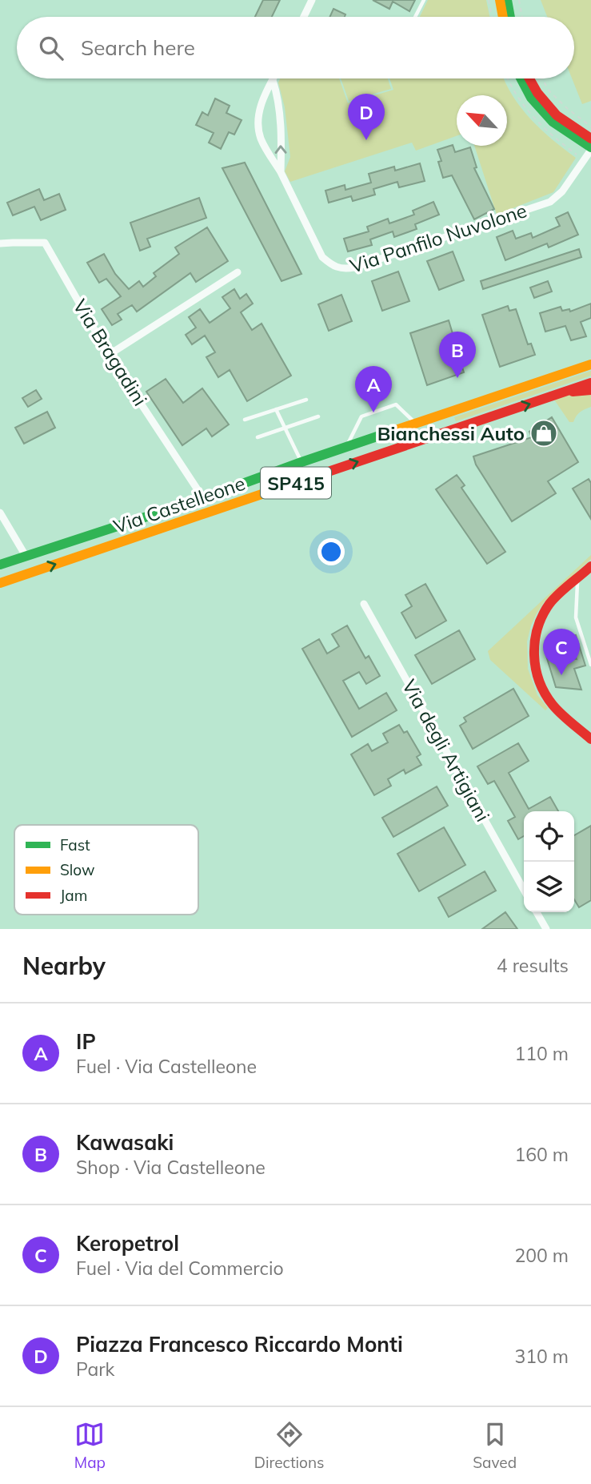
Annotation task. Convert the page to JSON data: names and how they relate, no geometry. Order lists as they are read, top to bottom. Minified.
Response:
{"streets":{"main road":["SP415","Via Castelleone"],"street":["Via Panfilo Nuvolone","Via Bragadini","Via degli Artigiani"]},"crossings":[["Via Bragadini","Via Castelleone"]],"places":{"shop":["Bianchessi Auto"]},"legend":["Fast","Slow","Jam"],"north":"top left","page":{"search":"Search here","pins":["D","B","A","C"],"heading":["Nearby","4 results"],"list":[{"mark":"A","name":"IP","note":"Fuel · Via Castelleone","value":"110 m"},{"mark":"B","name":"Kawasaki","note":"Shop · Via Castelleone","value":"160 m"},{"mark":"C","name":"Keropetrol","note":"Fuel · Via del Commercio","value":"200 m"},{"mark":"D","name":"Piazza Francesco Riccardo Monti","note":"Park","value":"310 m"}],"nav":["Map","Directions","Saved"]}}
